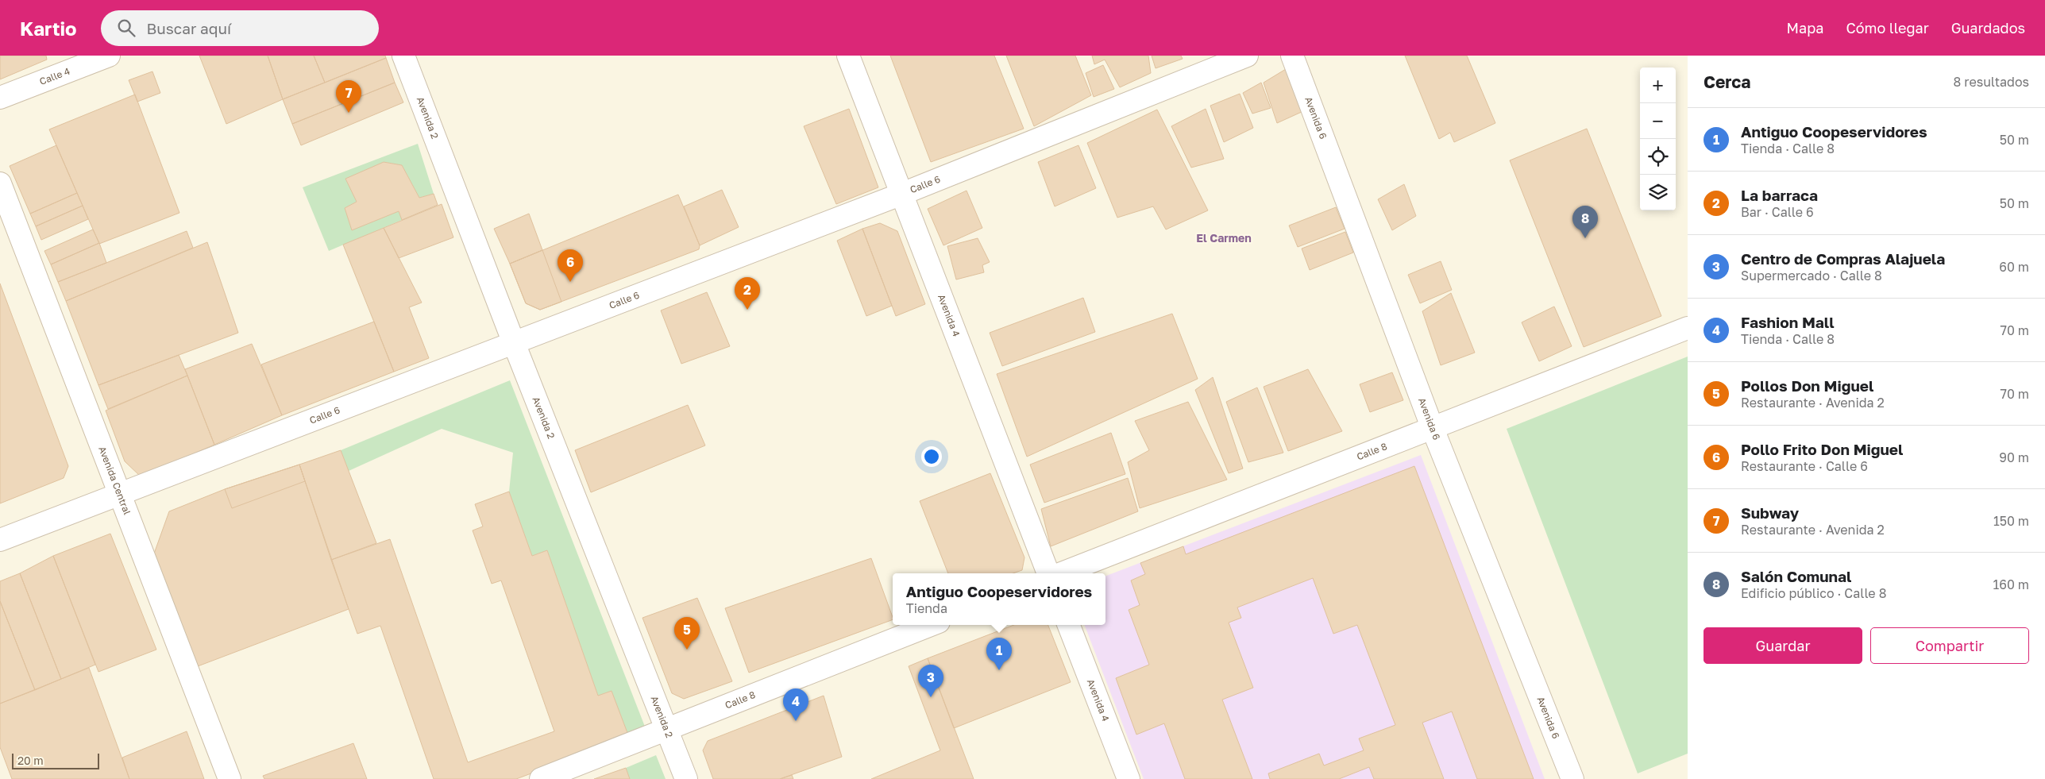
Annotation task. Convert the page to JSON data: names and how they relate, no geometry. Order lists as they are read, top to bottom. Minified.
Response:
{"streets":{"street":["Calle 4","Avenida 2","Avenida 6","Calle 6","Avenida 4","Calle 8","Avenida Central"]},"crossings":[["Avenida 2","Calle 6"],["Avenida 2","Calle 8"],["Avenida 6","Calle 8"],["Calle 6","Avenida 4"],["Calle 6","Avenida Central"]],"districts":["El Carmen"],"scale_bar":"20 m","page":{"header":"Kartio","search":"Buscar aquí","nav":["Mapa","Cómo llegar","Guardados"],"heading":["Cerca","8 resultados"],"map_buttons":["+","−"],"pins":["7","8","6","2","5","1","3","4"],"list":[{"mark":"1","name":"Antiguo Coopeservidores","note":"Tienda · Calle 8","value":"50 m"},{"mark":"2","name":"La barraca","note":"Bar · Calle 6","value":"50 m"},{"mark":"3","name":"Centro de Compras Alajuela","note":"Supermercado · Calle 8","value":"60 m"},{"mark":"4","name":"Fashion Mall","note":"Tienda · Calle 8","value":"70 m"},{"mark":"5","name":"Pollos Don Miguel","note":"Restaurante · Avenida 2","value":"70 m"},{"mark":"6","name":"Pollo Frito Don Miguel","note":"Restaurante · Calle 6","value":"90 m"},{"mark":"7","name":"Subway","note":"Restaurante · Avenida 2","value":"150 m"},{"mark":"8","name":"Salón Comunal","note":"Edificio público · Calle 8","value":"160 m"}],"popup":["Antiguo Coopeservidores","Tienda"],"buttons":["Guardar","Compartir"],"scale":"20 m"}}
